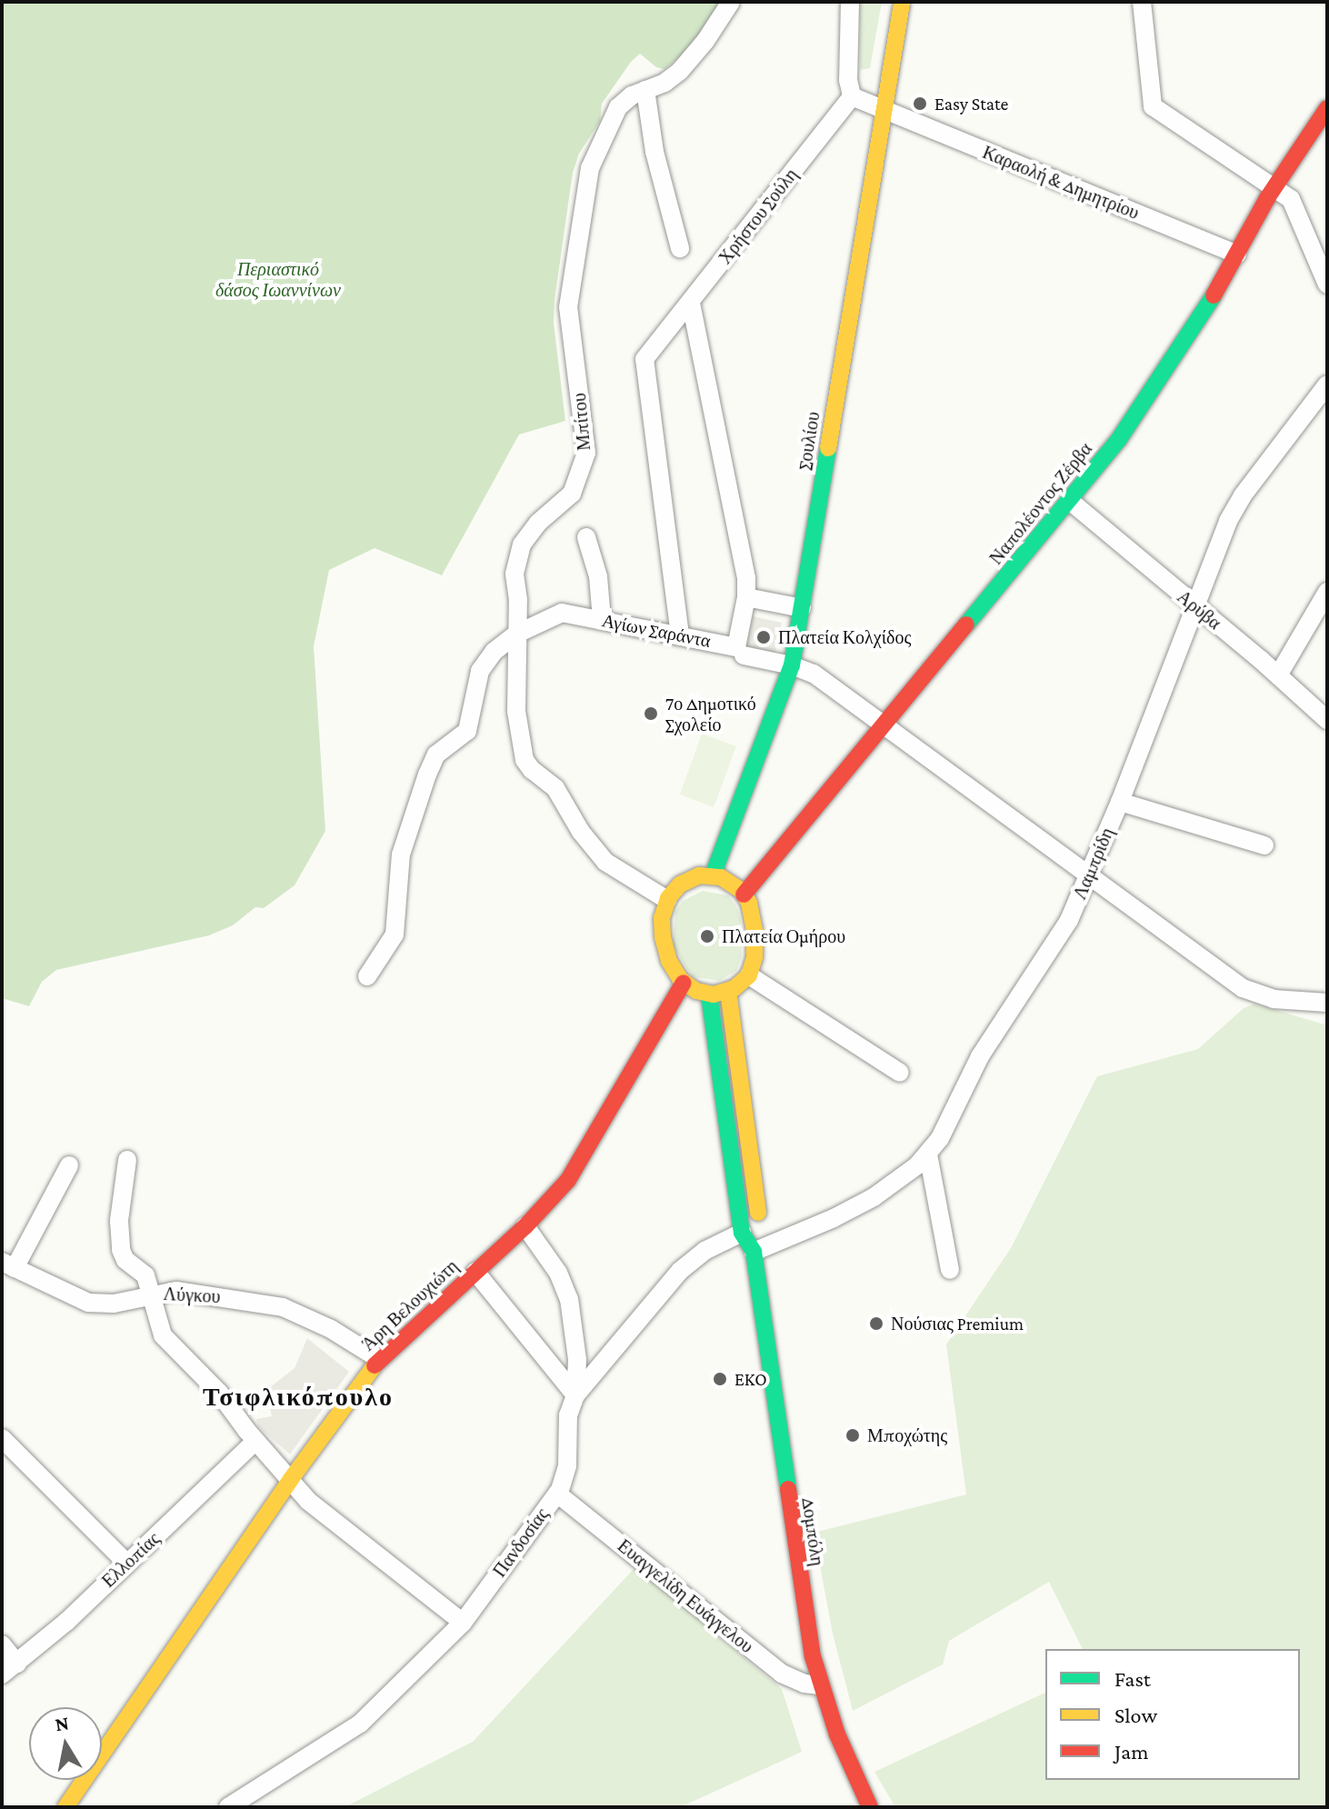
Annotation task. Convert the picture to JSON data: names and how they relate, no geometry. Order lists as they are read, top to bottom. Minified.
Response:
{"streets":{"main road":["Σουλίου","Ναπολέοντος Ζέρβα","Άρη Βελουχιώτη","Δομπόλη"],"street":["Καραολή & Δημητρίου","Χρήστου Σούλη","Μπίτου","Αρύβα","Αγίων Σαράντα","Λαμπρίδη","Λύγκου","Πανδοσίας","Ελλοπίας","Ευαγγελίδη Ευάγγελου"]},"crossings":[["Καραολή & Δημητρίου","Σουλίου"],["Καραολή & Δημητρίου","Ναπολέοντος Ζέρβα"],["Χρήστου Σούλη","Αγίων Σαράντα"],["Μπίτου","Σουλίου"],["Μπίτου","Ναπολέοντος Ζέρβα"],["Μπίτου","Αγίων Σαράντα"],["Μπίτου","Άρη Βελουχιώτη"],["Μπίτου","Δομπόλη"],["Σουλίου","Ναπολέοντος Ζέρβα"],["Σουλίου","Άρη Βελουχιώτη"],["Σουλίου","Δομπόλη"],["Ναπολέοντος Ζέρβα","Αρύβα"],["Ναπολέοντος Ζέρβα","Άρη Βελουχιώτη"],["Ναπολέοντος Ζέρβα","Δομπόλη"],["Αρύβα","Λαμπρίδη"],["Λαμπρίδη","Δομπόλη"],["Λύγκου","Άρη Βελουχιώτη"],["Άρη Βελουχιώτη","Δομπόλη"],["Δομπόλη","Πανδοσίας"],["Δομπόλη","Ευαγγελίδη Ευάγγελου"],["Πανδοσίας","Ευαγγελίδη Ευάγγελου"]],"districts":["Τσιφλικόπουλο"],"parks":["Περιαστικό δάσος Ιωαννίνων"],"places":["Easy State","Πλατεία Κολχίδος","7ο Δημοτικό Σχολείο","Πλατεία Ομήρου","Νούσιας Premium","EKO","Μποχώτης"],"legend":["Fast","Slow","Jam"],"north":"top"}
